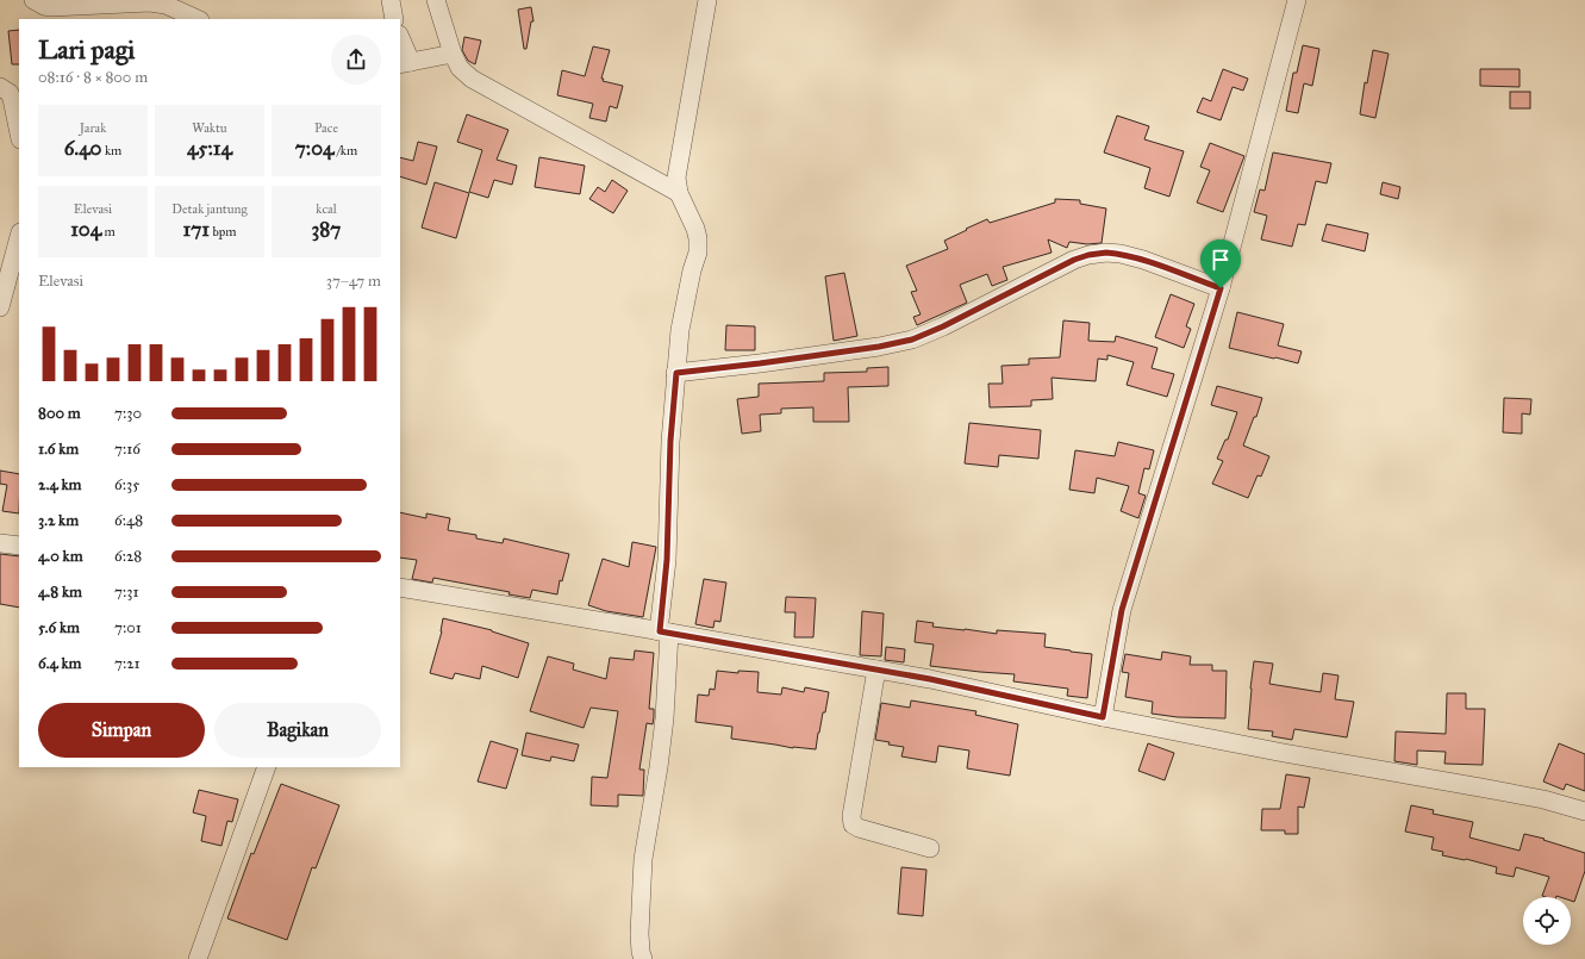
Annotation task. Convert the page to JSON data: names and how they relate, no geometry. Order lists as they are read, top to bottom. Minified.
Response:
{"page":{"heading":["Lari pagi","08:16 · 8 × 800 m"],"stats":[["Jarak","6.40 km"],["Waktu","45:14"],["Pace","7:04 /km"],["Elevasi","104 m"],["Detak jantung","171 bpm"],["kcal","387"]],"chart":["Elevasi","37–47 m"],"list":[{"name":"800 m","note":"7:30"},{"name":"1.6 km","note":"7:16"},{"name":"2.4 km","note":"6:35"},{"name":"3.2 km","note":"6:48"},{"name":"4.0 km","note":"6:28"},{"name":"4.8 km","note":"7:31"},{"name":"5.6 km","note":"7:01"},{"name":"6.4 km","note":"7:21"}],"buttons":["Simpan","Bagikan"]}}
